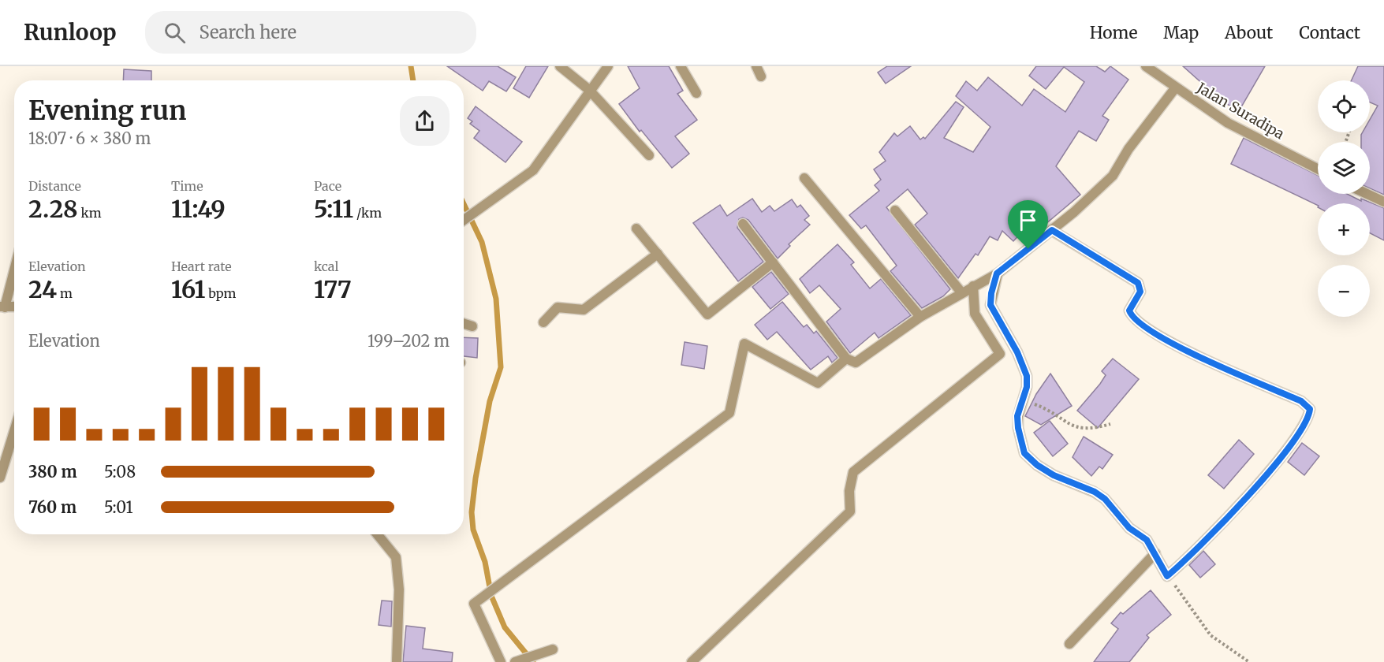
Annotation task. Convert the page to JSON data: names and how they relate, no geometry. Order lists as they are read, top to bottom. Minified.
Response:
{"streets":{"street":["Jalan Suradipa"]},"page":{"header":"Runloop","search":"Search here","nav":["Home","Map","About","Contact"],"map_buttons":["+","−"],"heading":["Evening run","18:07 · 6 × 380 m"],"stats":[["Distance","2.28 km"],["Time","11:49"],["Pace","5:11 /km"],["Elevation","24 m"],["Heart rate","161 bpm"],["kcal","177"]],"chart":["Elevation","199–202 m"],"list":[{"name":"380 m","note":"5:08"},{"name":"760 m","note":"5:01"}]}}
